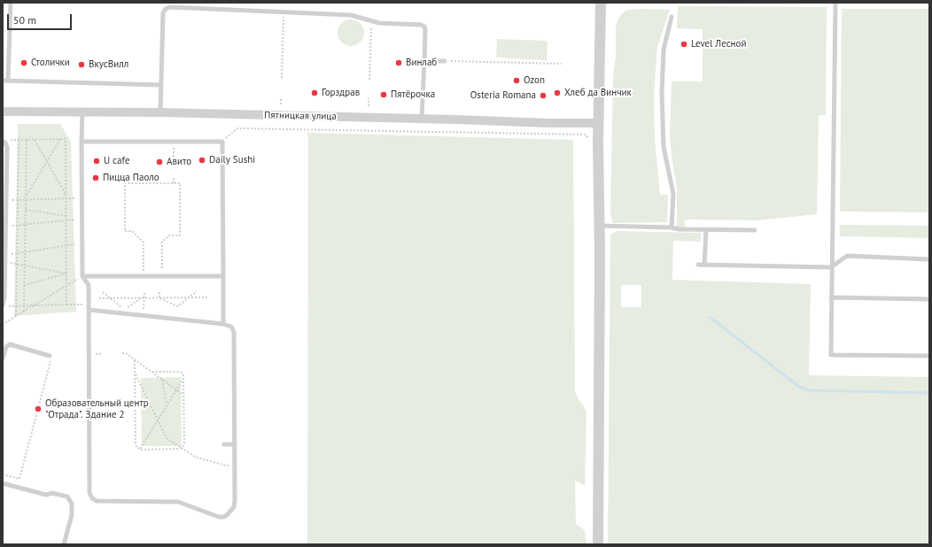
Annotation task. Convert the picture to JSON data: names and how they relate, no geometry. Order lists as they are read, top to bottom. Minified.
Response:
{"streets":{"street":["Пятницкая улица"]},"places":["Level Лесной","Столички","Винлаб","ВкусВилл","Ozon","Горздрав","Хлеб да Винчик","Пятёрочка","Osteria Romana","Daily Sushi","U cafe","Авито","Пицца Паоло","Образовательный центр \"Отрада\". Здание 2"],"scale_bar":"50 m"}
